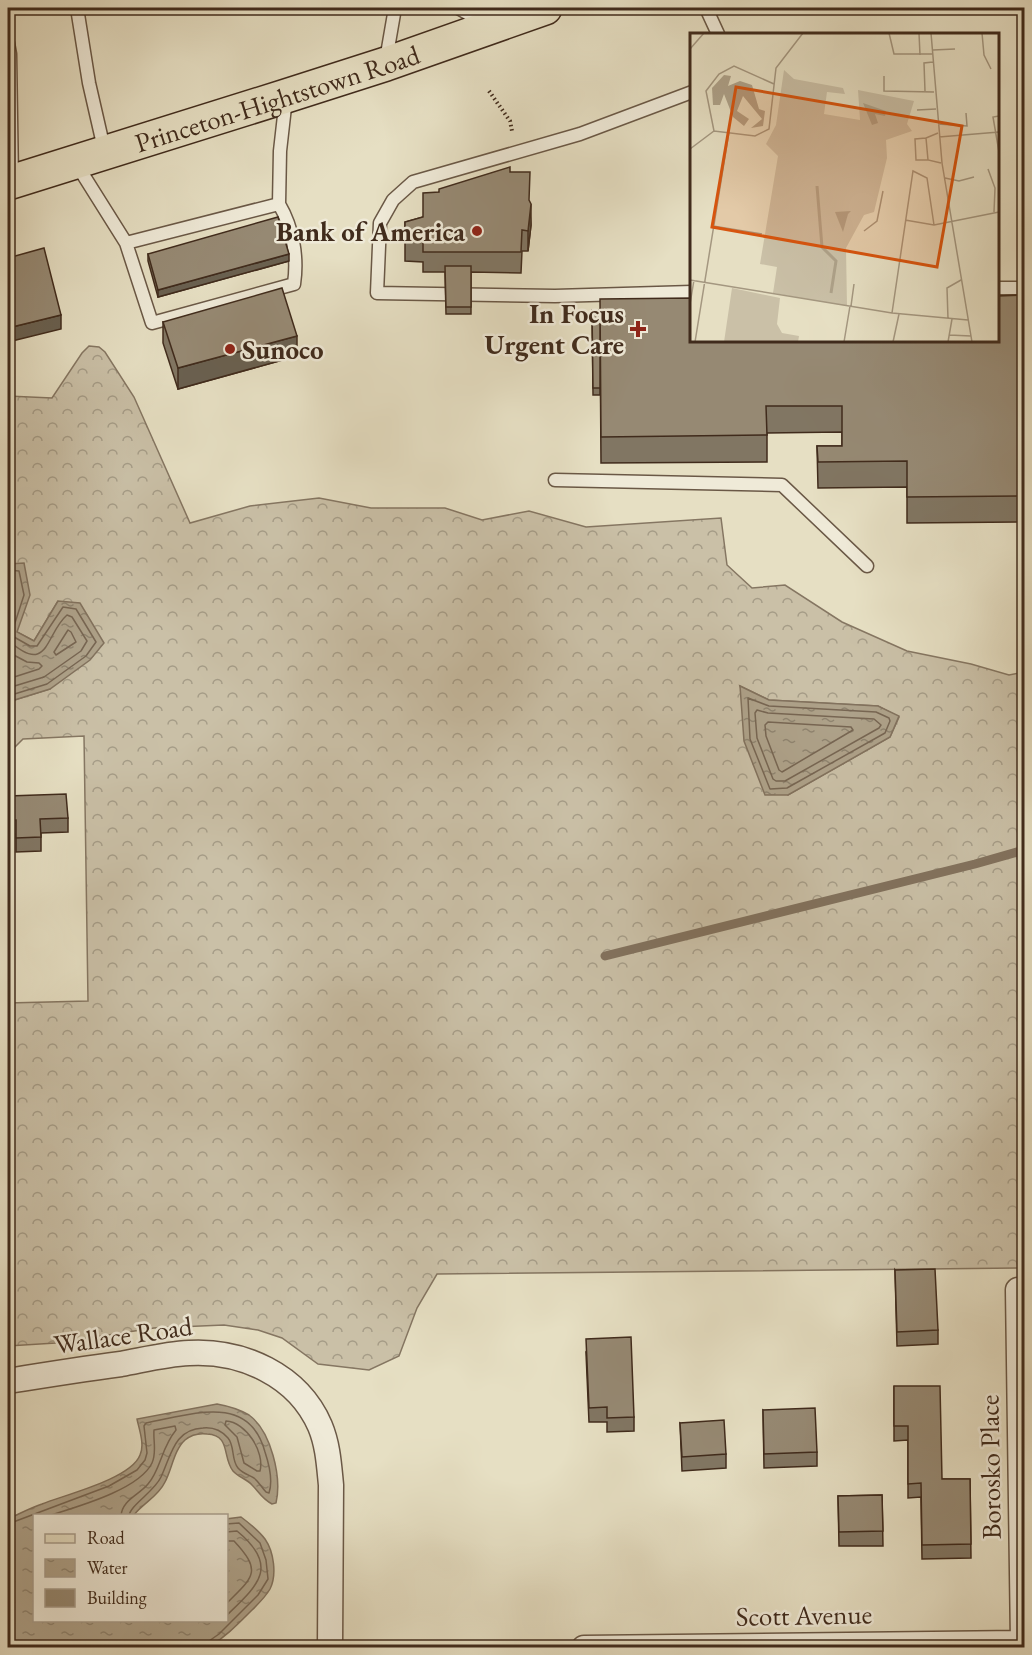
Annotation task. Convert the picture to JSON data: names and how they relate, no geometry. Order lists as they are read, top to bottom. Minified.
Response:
{"streets":{"main road":["Princeton-Hightstown Road"],"street":["Wallace Road","Borosko Place","Scott Avenue"]},"crossings":[["Borosko Place","Scott Avenue"]],"places":{"other":["Bank of America","Sunoco"],"health":["In Focus Urgent Care"]},"legend":["Road","Water","Building"]}
